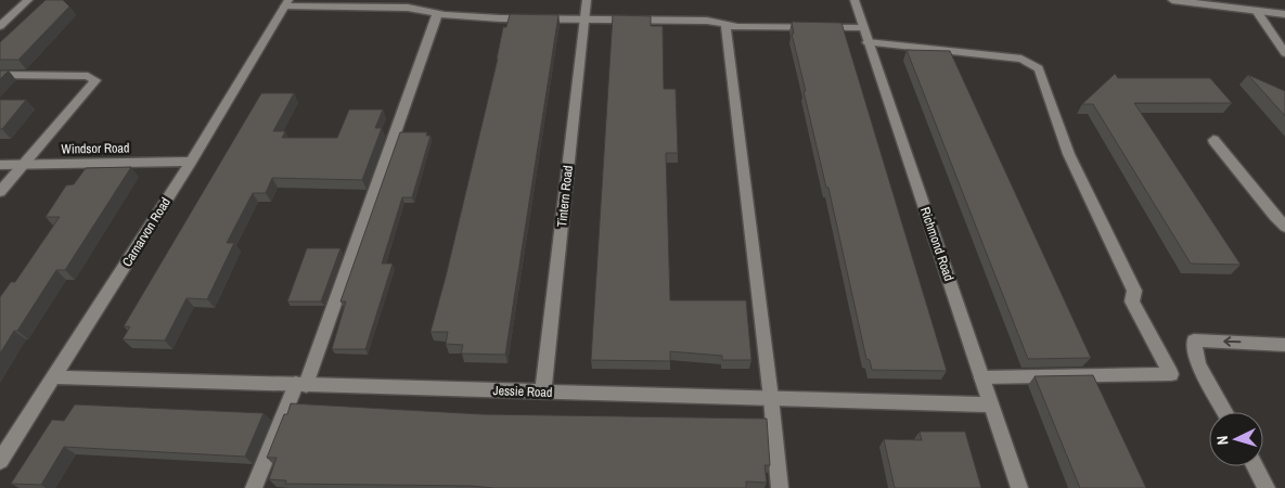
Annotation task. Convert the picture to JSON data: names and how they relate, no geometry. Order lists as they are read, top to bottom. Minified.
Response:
{"streets":{"street":["Windsor Road","Tintern Road","Carnarvon Road","Richmond Road","Jessie Road"]},"crossings":[["Windsor Road","Carnarvon Road"],["Tintern Road","Jessie Road"],["Carnarvon Road","Jessie Road"],["Richmond Road","Jessie Road"]],"north":"left"}
